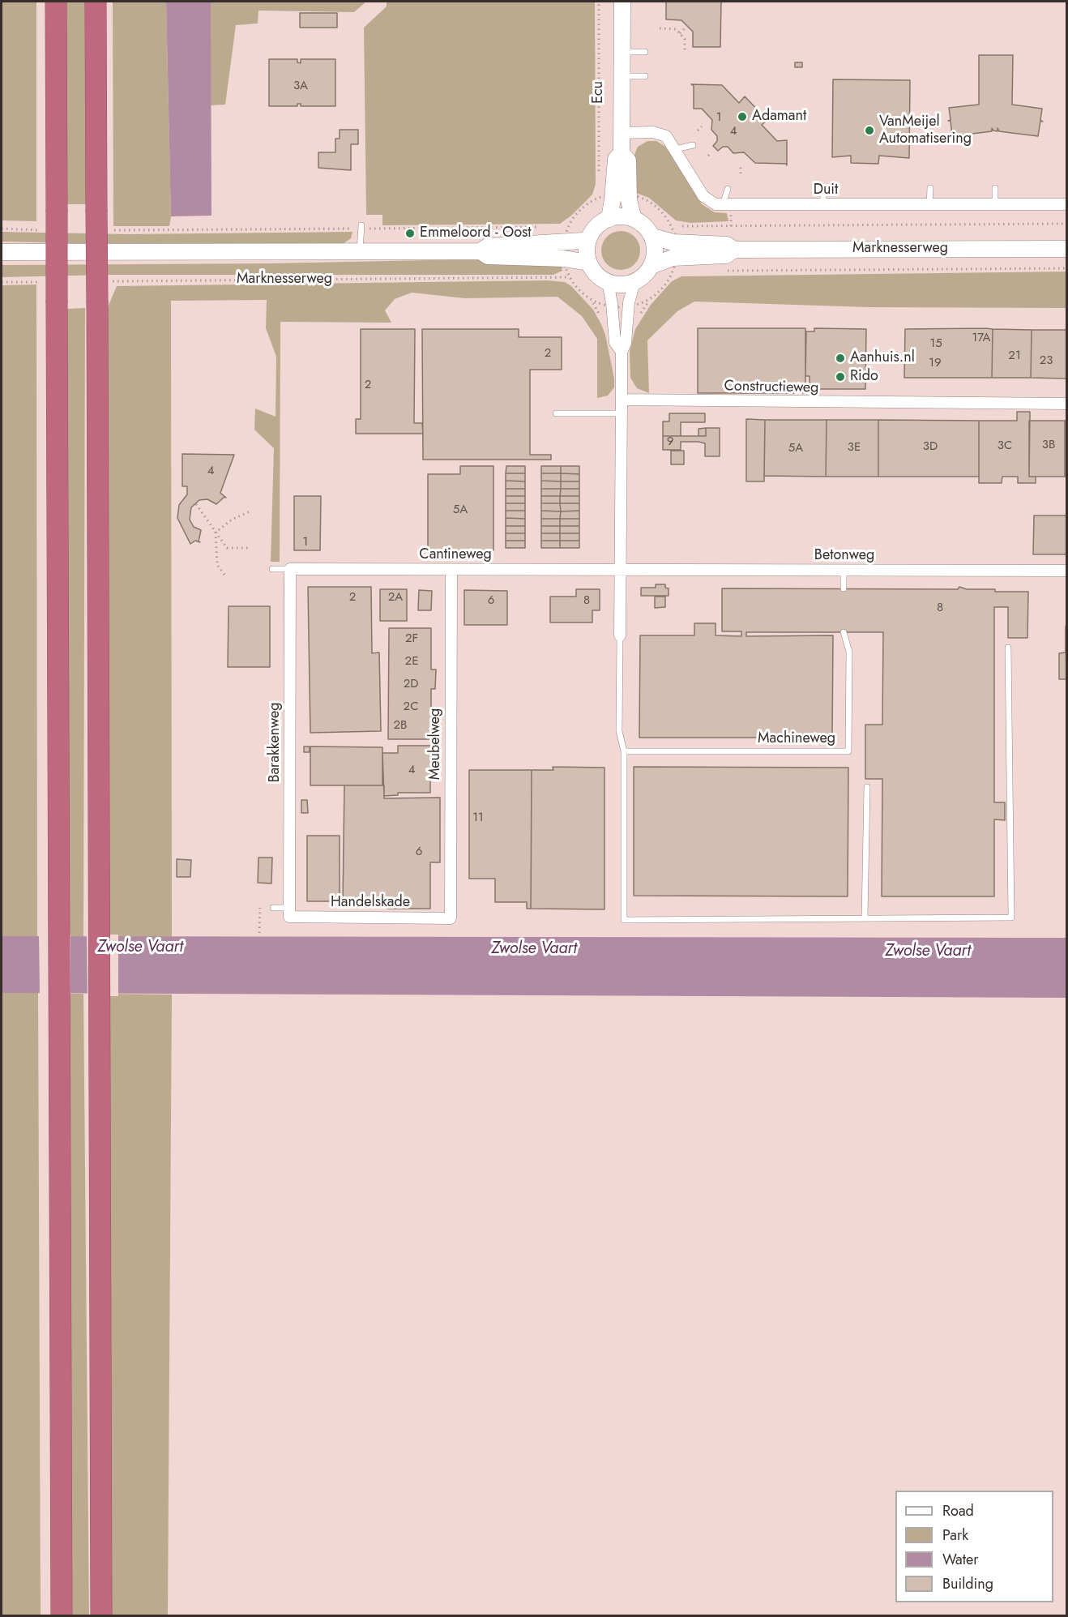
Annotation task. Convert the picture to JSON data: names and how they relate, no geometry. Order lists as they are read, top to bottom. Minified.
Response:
{"streets":{"main road":["Ecu","Marknesserweg"],"street":["Duit","Constructieweg","Cantineweg","Betonweg","Barakkenweg","Meubelweg","Handelskade"],"lane":["Machineweg"]},"crossings":[["Ecu","Duit"],["Ecu","Marknesserweg"],["Cantineweg","Betonweg"],["Cantineweg","Barakkenweg"],["Cantineweg","Meubelweg"],["Barakkenweg","Handelskade"],["Meubelweg","Handelskade"]],"water":["Zwolse Vaart"],"places":["Adamant","VanMeijel Automatisering","Emmeloord - Oost","Aanhuis.nl","Rido"],"house_numbers":["3A","1","4","17A","15","2","21","23","19","2","9","3B","3C","3D","3E","5A","4","5A","1","2","2A","6","8","8","2F","2E","2D","2C","2B","4","11","6"],"legend":["Road","Park","Water","Building"]}
